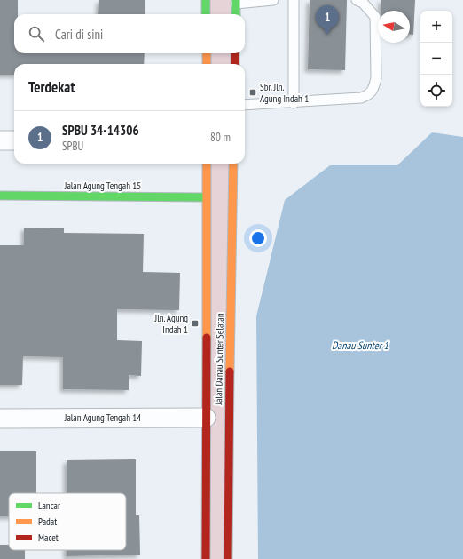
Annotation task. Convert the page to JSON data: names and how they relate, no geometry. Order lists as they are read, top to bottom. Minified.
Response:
{"streets":{"street":["Jalan Agung Tengah 15","Jalan Danau Sunter Selatan","Jalan Agung Tengah 14"]},"crossings":[["Jalan Agung Tengah 15","Jalan Danau Sunter Selatan"],["Jalan Danau Sunter Selatan","Jalan Agung Tengah 14"]],"water":["Danau Sunter 1"],"places":{"transit":["Sbr. Jln. Agung Indah 1","Jln. Agung Indah 1"]},"legend":["Lancar","Padat","Macet"],"north":"left","page":{"pins":"1","map_buttons":["+","−"],"search":"Cari di sini","heading":"Terdekat","list":[{"mark":"1","name":"SPBU 34-14306","note":"SPBU","value":"80 m"}]}}
